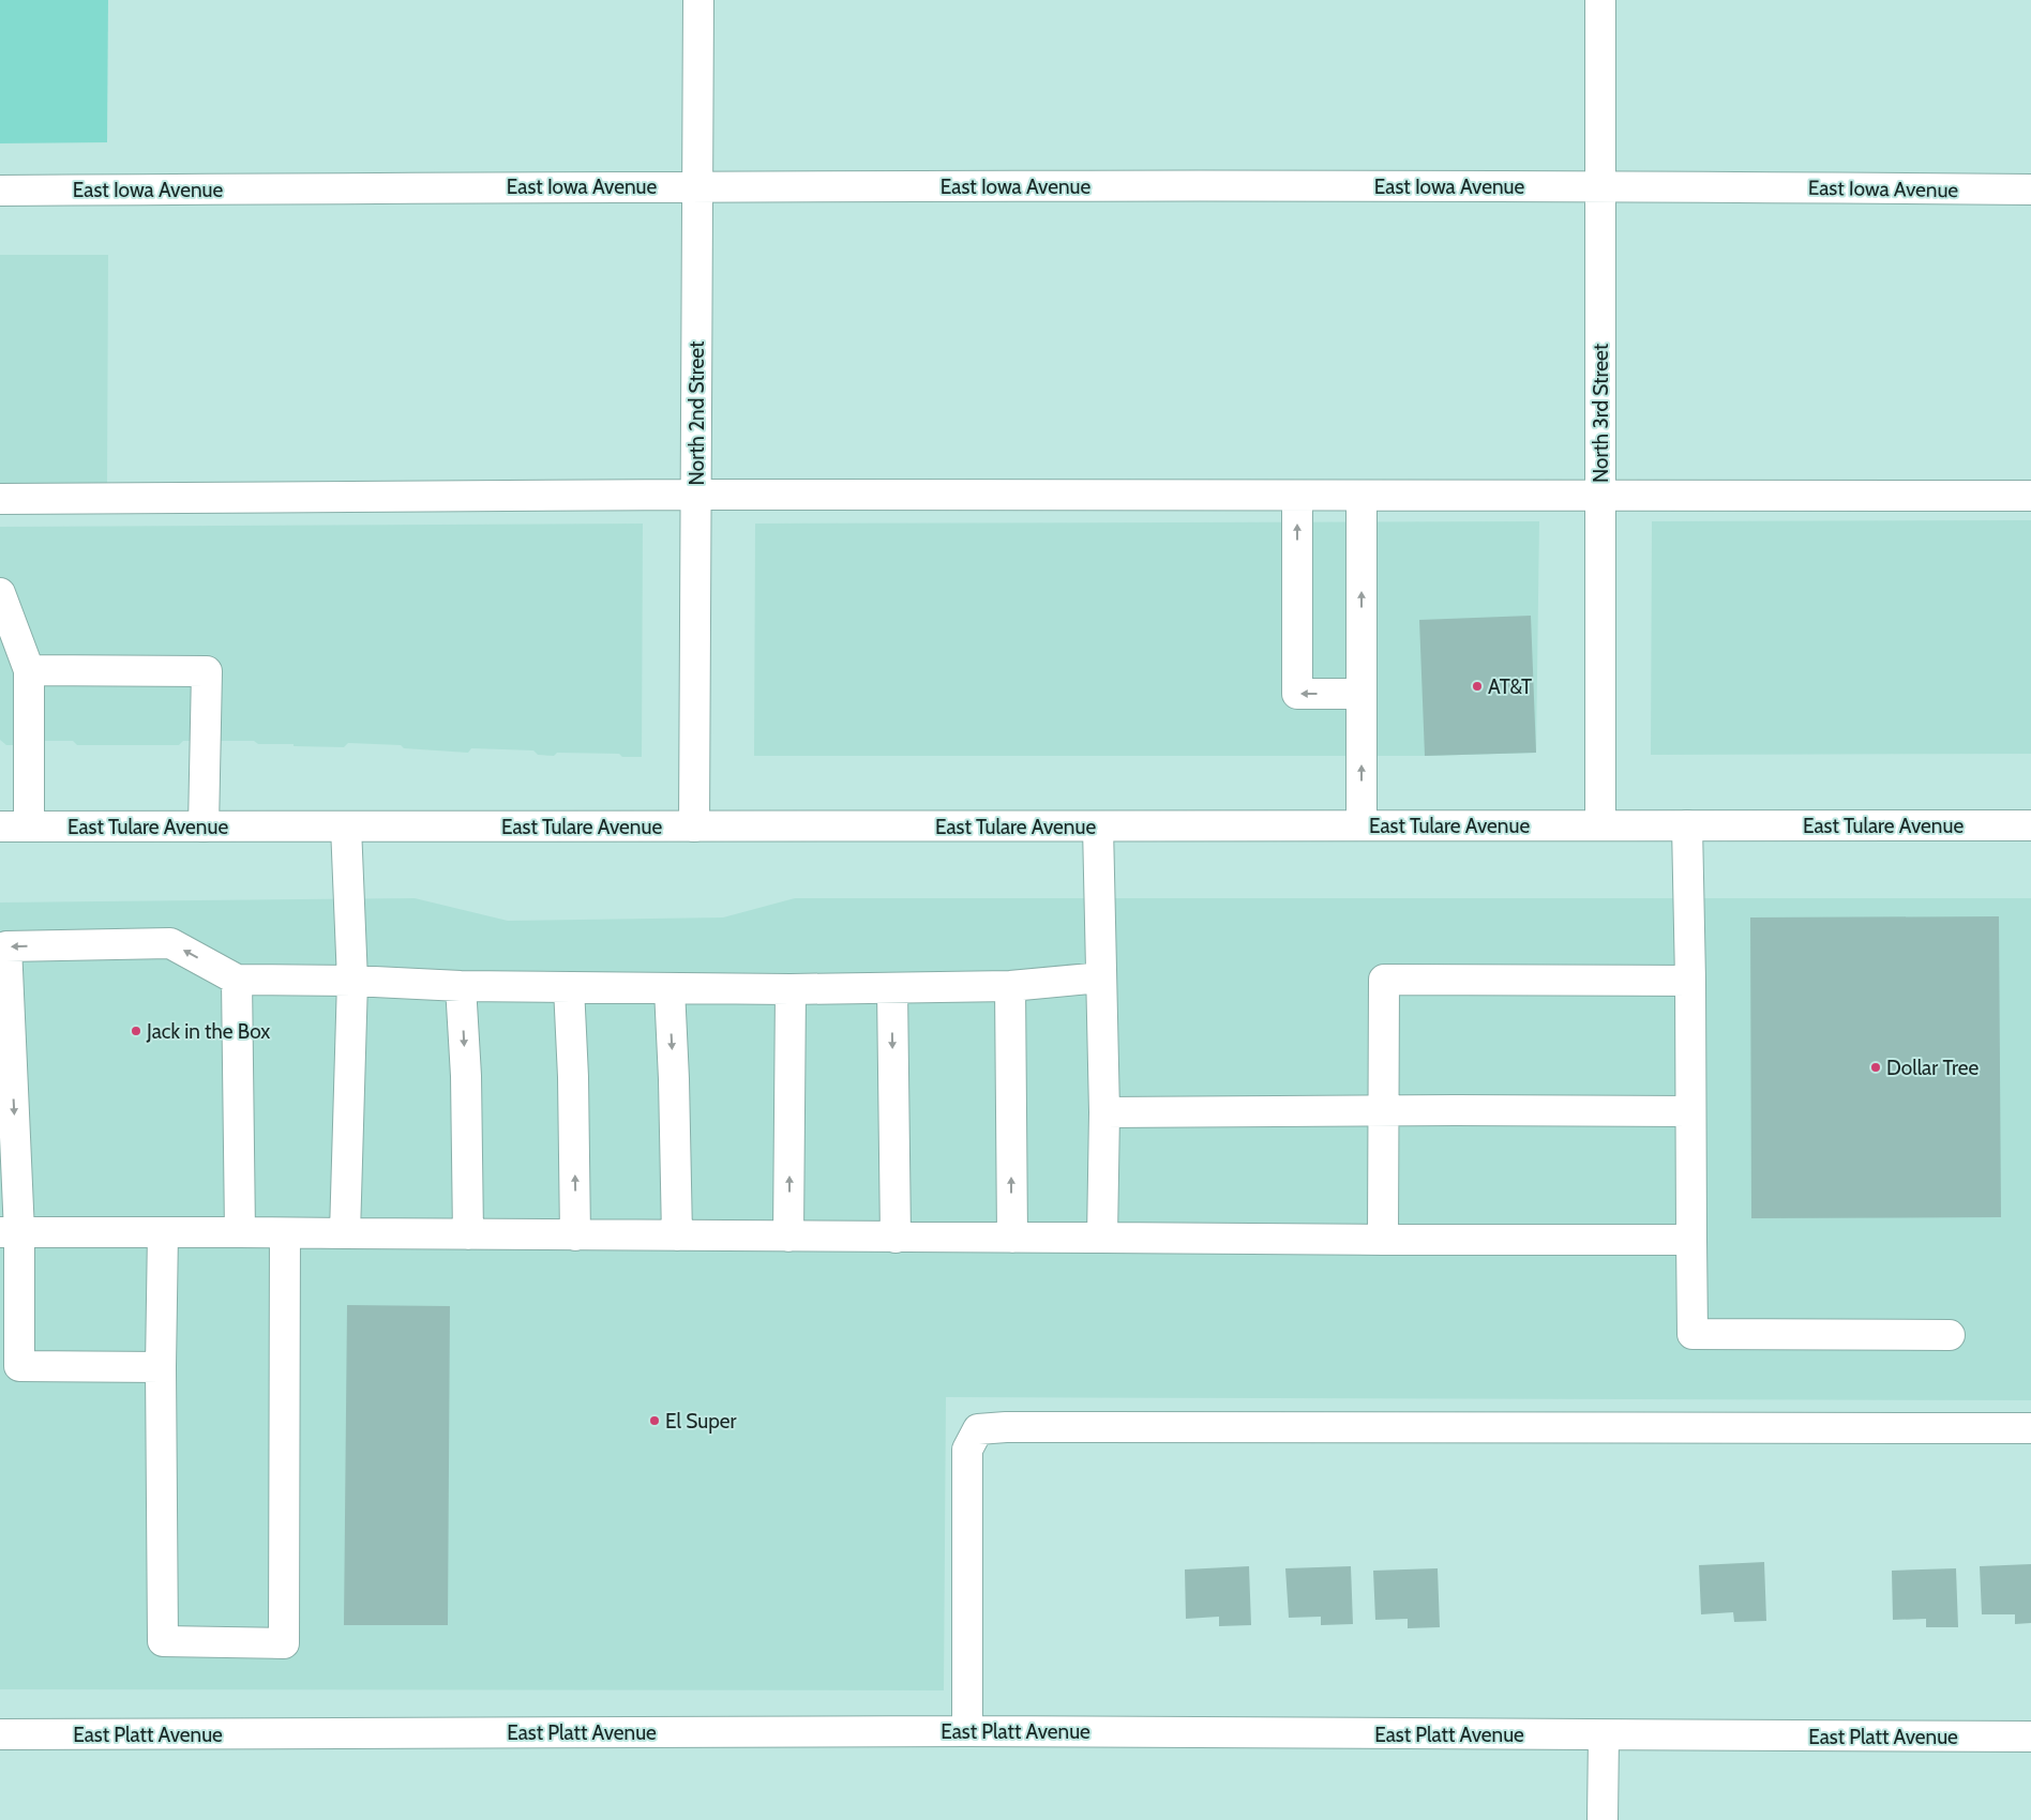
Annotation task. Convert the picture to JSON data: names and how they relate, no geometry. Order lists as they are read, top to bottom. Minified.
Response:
{"streets":{"street":["East Iowa Avenue","North 2nd Street","North 3rd Street","East Tulare Avenue","East Platt Avenue"]},"crossings":[["East Iowa Avenue","North 2nd Street"],["East Iowa Avenue","North 3rd Street"],["North 2nd Street","East Tulare Avenue"],["North 3rd Street","East Tulare Avenue"]],"places":["AT&T","Jack in the Box","Dollar Tree","El Super"]}
